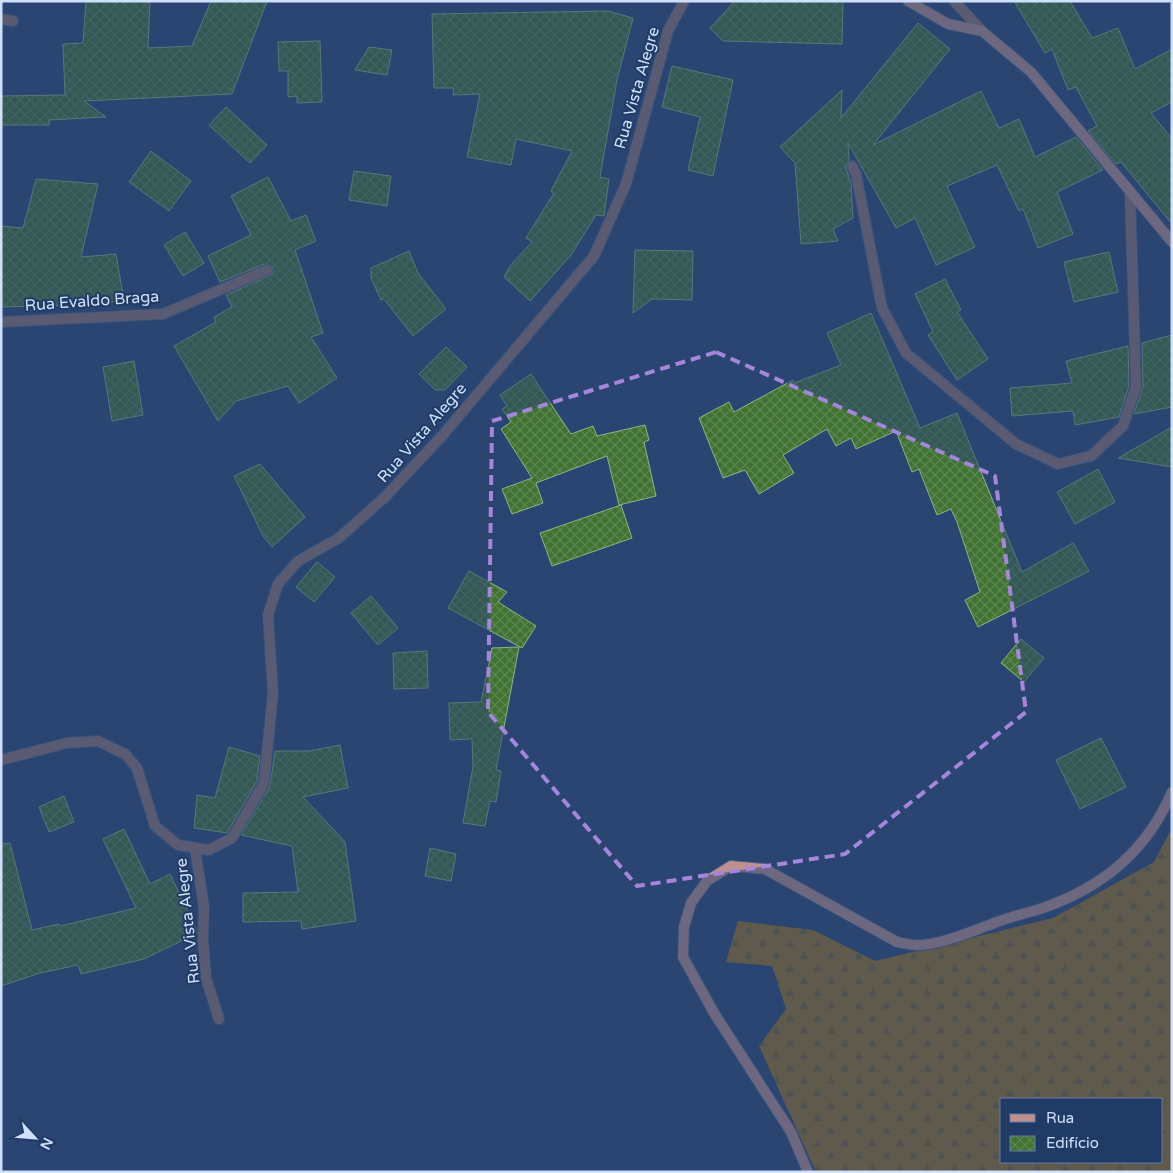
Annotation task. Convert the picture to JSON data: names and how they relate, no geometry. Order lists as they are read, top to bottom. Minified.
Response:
{"streets":{"street":["Rua Vista Alegre","Rua Evaldo Braga"]},"legend":["Rua","Edifício"],"north":"bottom right"}
